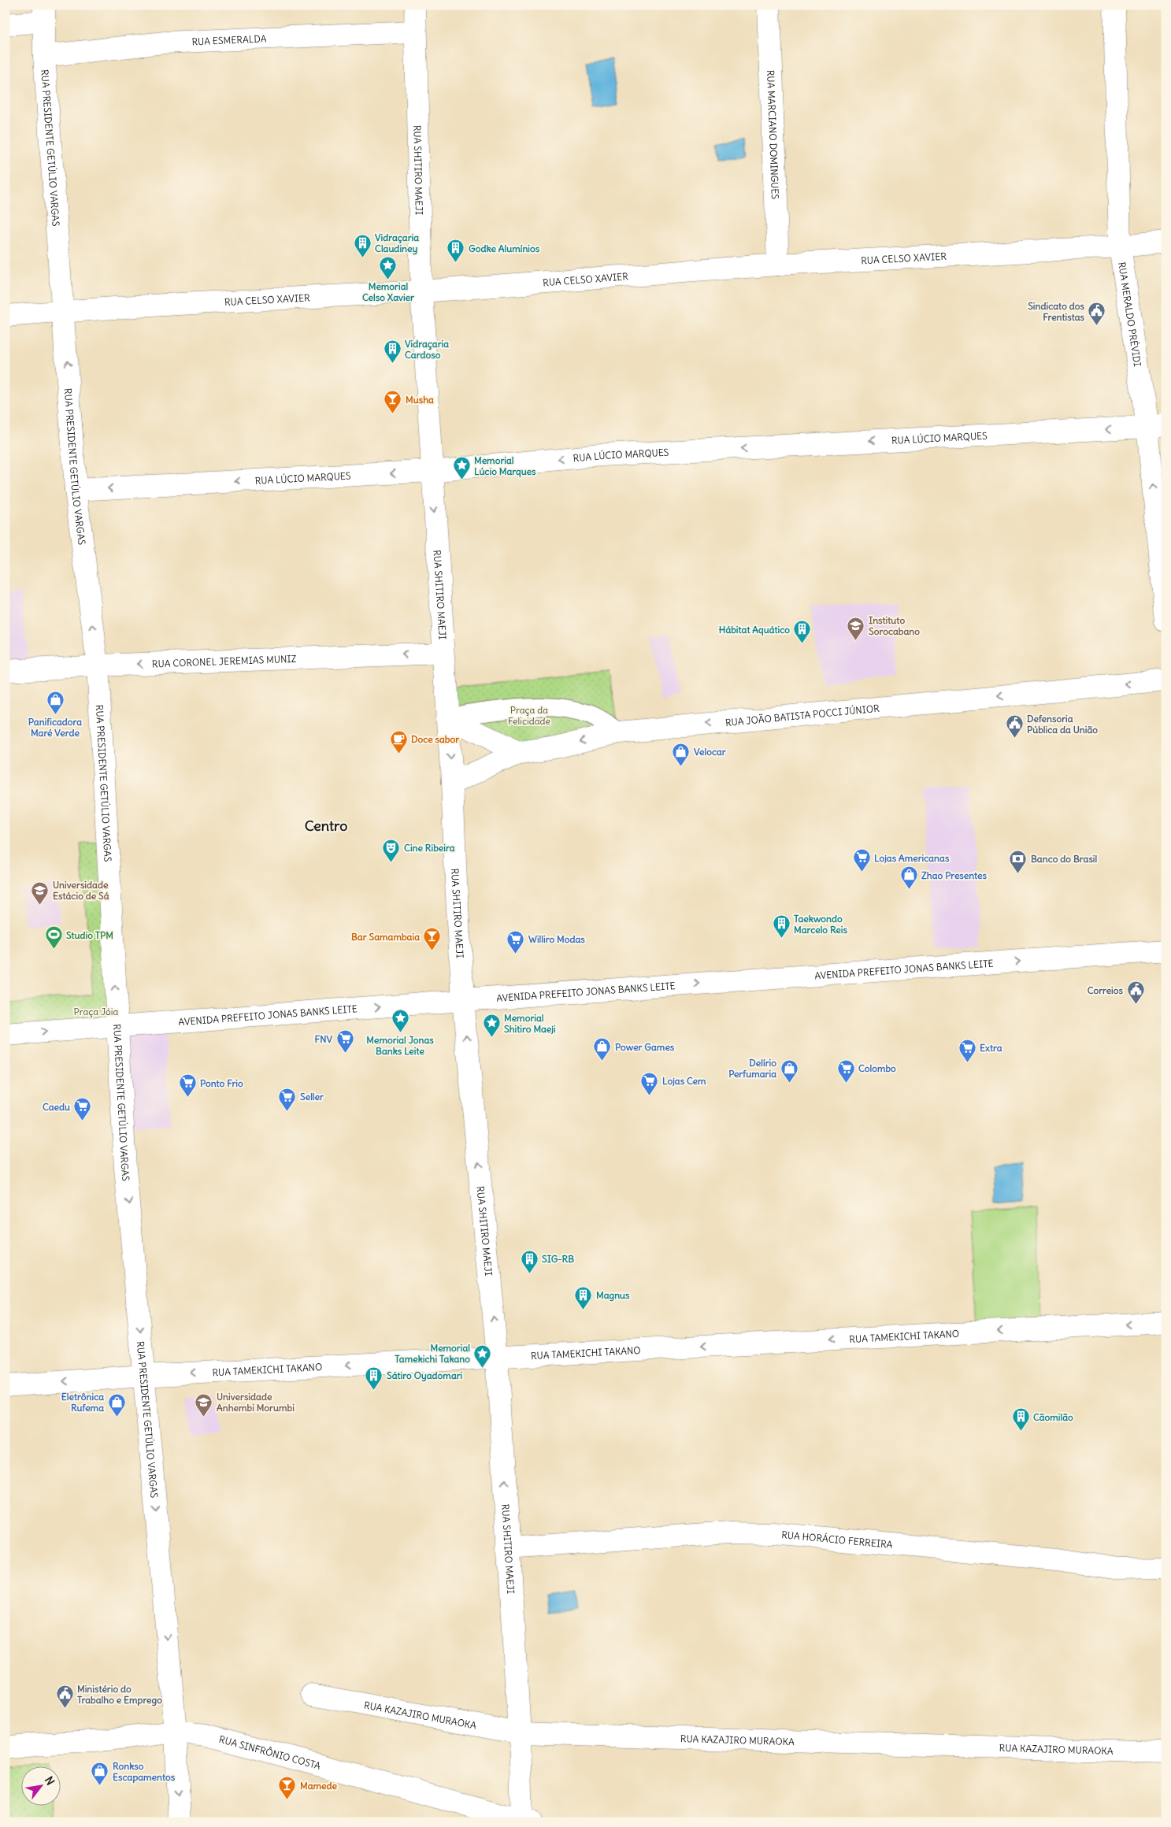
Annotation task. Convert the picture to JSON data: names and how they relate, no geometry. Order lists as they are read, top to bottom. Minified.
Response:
{"streets":{"street":["RUA ESMERALDA","RUA MARCIANO DOMINGUES","RUA PRESIDENTE GETÚLIO VARGAS","RUA SHITIRO MAEJI","RUA CELSO XAVIER","RUA MERALDO PRÉVIDI","RUA LÚCIO MARQUES","RUA CORONEL JEREMIAS MUNIZ","RUA JOÃO BATISTA POCCI JÚNIOR","AVENIDA PREFEITO JONAS BANKS LEITE","RUA TAMEKICHI TAKANO","RUA HORÁCIO FERREIRA","RUA KAZAJIRO MURAOKA","RUA SINFRÔNIO COSTA"]},"crossings":[["RUA ESMERALDA","RUA PRESIDENTE GETÚLIO VARGAS"],["RUA ESMERALDA","RUA SHITIRO MAEJI"],["RUA MARCIANO DOMINGUES","RUA CELSO XAVIER"],["RUA PRESIDENTE GETÚLIO VARGAS","RUA CELSO XAVIER"],["RUA PRESIDENTE GETÚLIO VARGAS","RUA LÚCIO MARQUES"],["RUA PRESIDENTE GETÚLIO VARGAS","RUA CORONEL JEREMIAS MUNIZ"],["RUA PRESIDENTE GETÚLIO VARGAS","AVENIDA PREFEITO JONAS BANKS LEITE"],["RUA PRESIDENTE GETÚLIO VARGAS","RUA TAMEKICHI TAKANO"],["RUA PRESIDENTE GETÚLIO VARGAS","RUA SINFRÔNIO COSTA"],["RUA SHITIRO MAEJI","RUA CELSO XAVIER"],["RUA SHITIRO MAEJI","RUA LÚCIO MARQUES"],["RUA SHITIRO MAEJI","RUA CORONEL JEREMIAS MUNIZ"],["RUA SHITIRO MAEJI","RUA JOÃO BATISTA POCCI JÚNIOR"],["RUA SHITIRO MAEJI","AVENIDA PREFEITO JONAS BANKS LEITE"],["RUA SHITIRO MAEJI","RUA TAMEKICHI TAKANO"],["RUA SHITIRO MAEJI","RUA HORÁCIO FERREIRA"],["RUA SHITIRO MAEJI","RUA KAZAJIRO MURAOKA"],["RUA SHITIRO MAEJI","RUA SINFRÔNIO COSTA"],["RUA CELSO XAVIER","RUA MERALDO PRÉVIDI"],["RUA MERALDO PRÉVIDI","RUA LÚCIO MARQUES"]],"one_way":["RUA LÚCIO MARQUES","RUA CORONEL JEREMIAS MUNIZ","RUA JOÃO BATISTA POCCI JÚNIOR","AVENIDA PREFEITO JONAS BANKS LEITE","RUA TAMEKICHI TAKANO"],"districts":["Centro"],"parks":["Praça da Felicidade","Praça Jóia"],"places":{"building":["Vidraçaria Claudiney","Godke Alumínios","Vidraçaria Cardoso","Hábitat Aquático","Taekwondo Marcelo Reis","SIG-RB","Magnus","Sátiro Oyadomari","Cãomilão"],"place":["Memorial Celso Xavier","Memorial Lúcio Marques","Memorial Jonas Banks Leite","Memorial Shitiro Maeji","Memorial Tamekichi Takano"],"public building":["Sindicato dos Frentistas","Defensoria Pública da União","Correios","Ministério do Trabalho e Emprego"],"bar":["Musha","Bar Samambaia","Mamede"],"school or university":["Instituto Sorocabano","Universidade Estácio de Sá","Universidade Anhembi Morumbi"],"shop":["Panificadora Maré Verde","Velocar","Zhao Presentes","Power Games","Delírio Perfumaria","Eletrônica Rufema","Ronkso Escapamentos"],"cafe":["Doce sabor"],"theatre":["Cine Ribeira"],"supermarket":["Lojas Americanas","Williro Modas","FNV","Extra","Colombo","Lojas Cem","Ponto Frio","Seller","Caedu"],"bank":["Banco do Brasil"],"sports":["Studio TPM"]},"north":"top right"}
